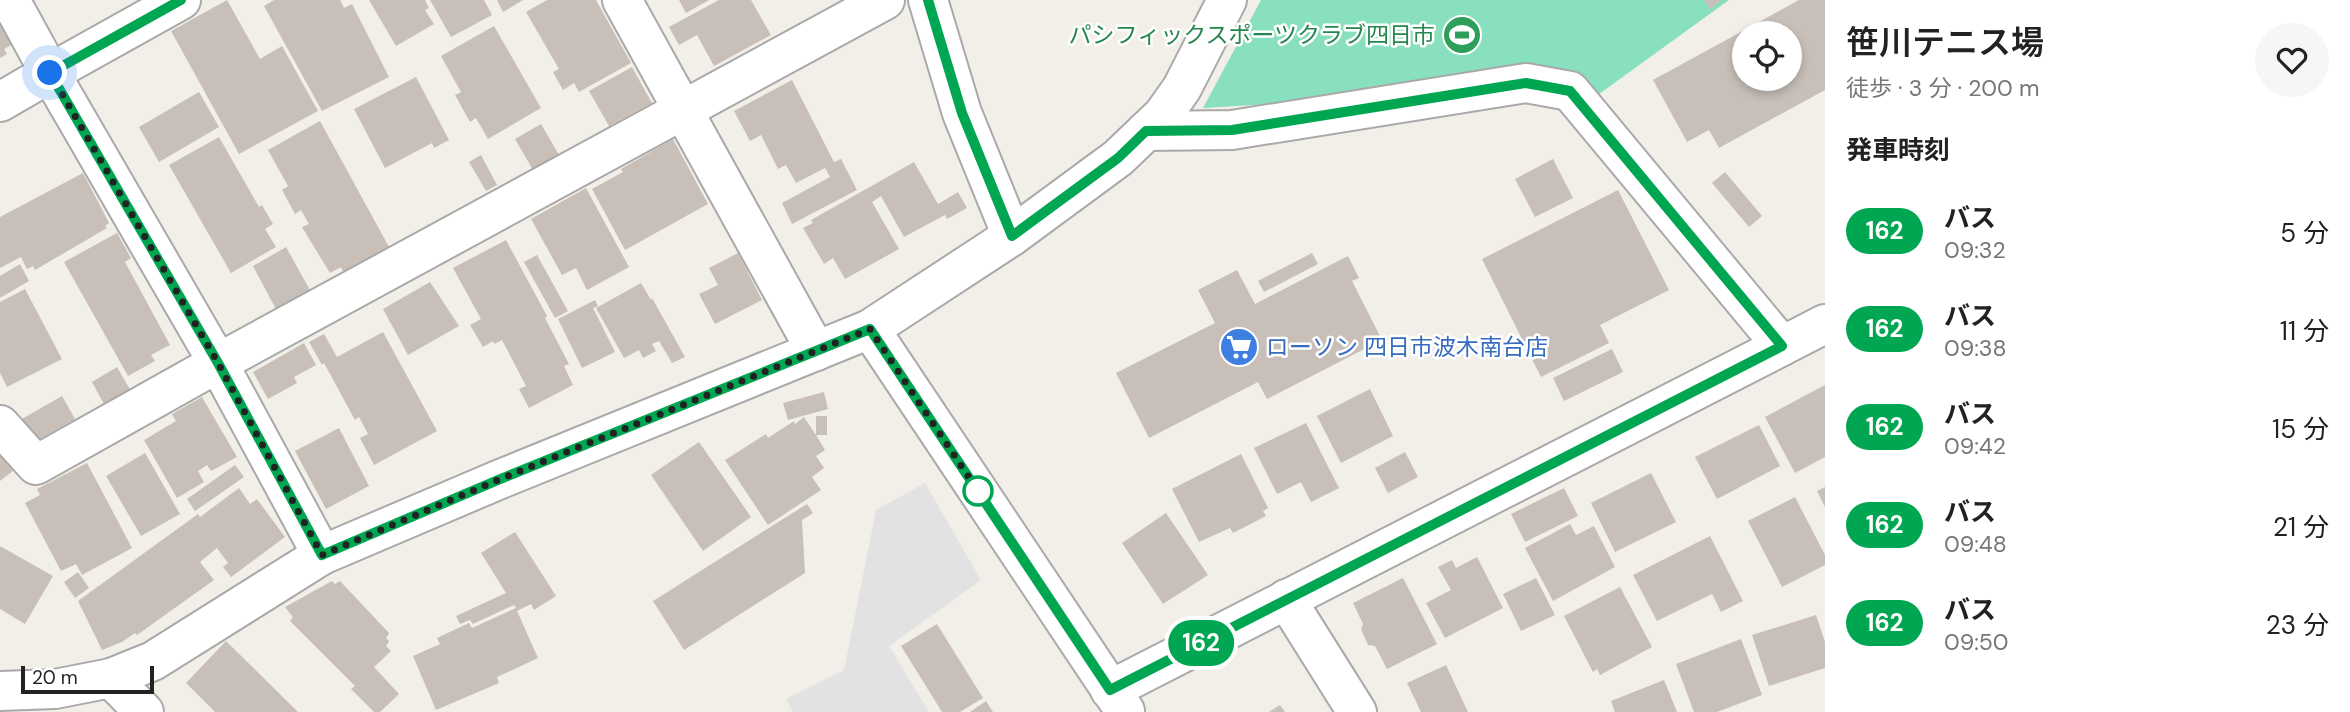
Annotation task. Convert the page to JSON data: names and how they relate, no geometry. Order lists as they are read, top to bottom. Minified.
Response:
{"places":{"sports":["パシフィックスポーツクラブ四日市"],"supermarket":["ローソン 四日市波木南台店"]},"lines":["bus line 162"],"scale_bar":"20 m","page":{"on_map":"162","heading":[["笹川テニス場","徒歩 · 3 分 · 200 m"],"発車時刻"],"list":[{"mark":"162","name":"バス","note":"09:32","value":"5 分"},{"mark":"162","name":"バス","note":"09:38","value":"11 分"},{"mark":"162","name":"バス","note":"09:42","value":"15 分"},{"mark":"162","name":"バス","note":"09:48","value":"21 分"},{"mark":"162","name":"バス","note":"09:50","value":"23 分"}],"scale":"20 m"}}
